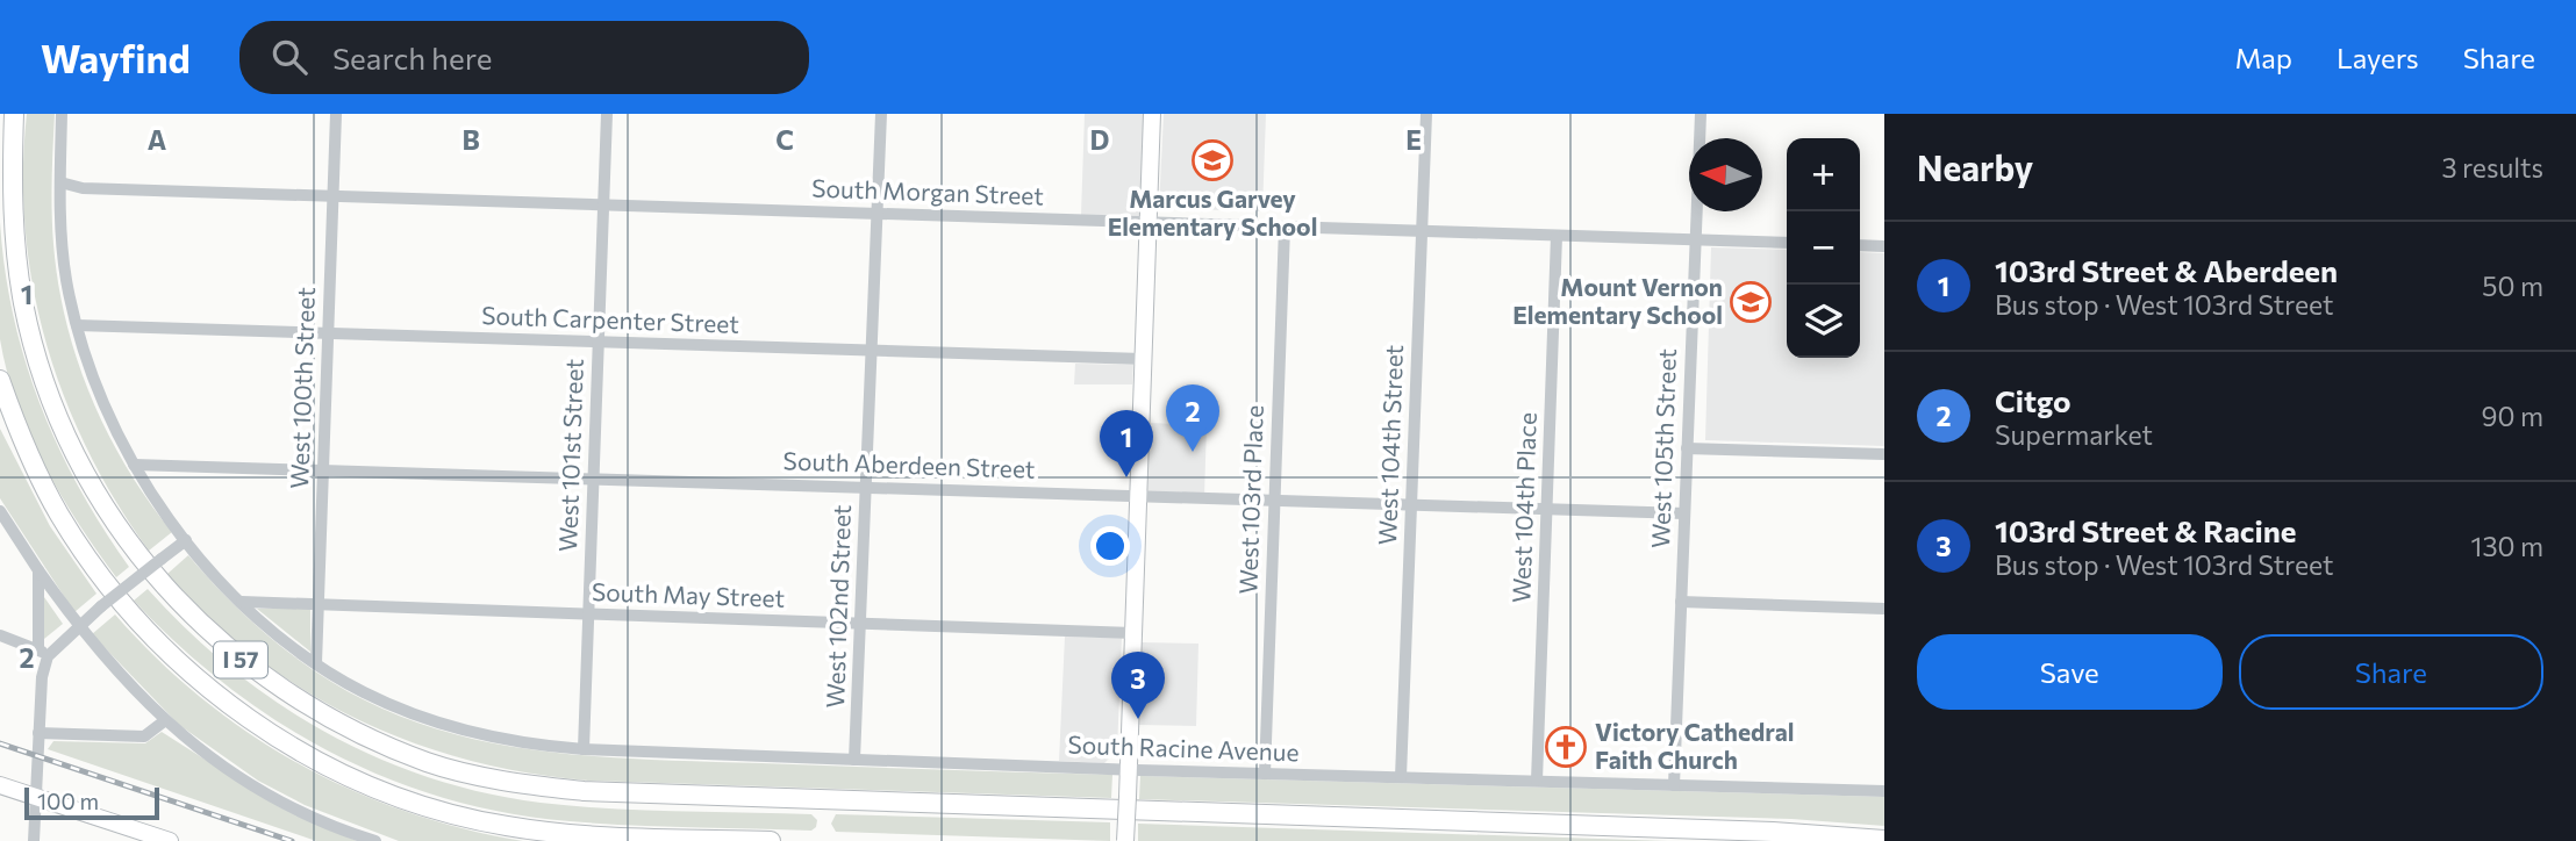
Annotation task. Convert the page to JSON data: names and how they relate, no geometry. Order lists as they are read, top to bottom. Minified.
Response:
{"streets":{"highway":["I 57"],"street":["South Morgan Street","South Carpenter Street","West 100th Street","West 104th Street","West 105th Street","West 101st Street","South Aberdeen Street","West 103rd Place","West 104th Place","South May Street","West 102nd Street","South Racine Avenue"]},"crossings":[["South Morgan Street","West 100th Street"],["South Morgan Street","West 104th Street"],["South Morgan Street","West 105th Street"],["South Morgan Street","West 101st Street"],["South Morgan Street","West 103rd Place"],["South Morgan Street","West 104th Place"],["South Morgan Street","West 102nd Street"],["South Morgan Street","South Racine Avenue"],["South Carpenter Street","West 100th Street"],["South Carpenter Street","West 101st Street"],["South Carpenter Street","West 102nd Street"],["South Carpenter Street","South Racine Avenue"],["West 100th Street","South Aberdeen Street"],["West 100th Street","South May Street"],["West 100th Street","South Racine Avenue"],["West 104th Street","South Aberdeen Street"],["West 104th Street","South Racine Avenue"],["West 105th Street","South Aberdeen Street"],["West 105th Street","South Racine Avenue"],["West 101st Street","South Aberdeen Street"],["West 101st Street","South May Street"],["West 101st Street","South Racine Avenue"],["South Aberdeen Street","West 103rd Place"],["South Aberdeen Street","West 104th Place"],["South Aberdeen Street","West 102nd Street"],["South Aberdeen Street","South Racine Avenue"],["West 103rd Place","South Racine Avenue"],["West 104th Place","South Racine Avenue"],["South May Street","West 102nd Street"],["South May Street","South Racine Avenue"],["West 102nd Street","South Racine Avenue"]],"places":{"school or university":["Marcus Garvey Elementary School","Mount Vernon Elementary School"],"church":["Victory Cathedral Faith Church"]},"scale_bar":"100 m","north":"left","page":{"header":"Wayfind","search":"Search here","nav":["Map","Layers","Share"],"heading":["Nearby","3 results"],"map_buttons":["+","−"],"list":[{"mark":"1","name":"103rd Street & Aberdeen","note":"Bus stop · West 103rd Street","value":"50 m"},{"mark":"2","name":"Citgo","note":"Supermarket","value":"90 m"},{"mark":"3","name":"103rd Street & Racine","note":"Bus stop · West 103rd Street","value":"130 m"}],"pins":["2","1","3"],"buttons":["Save","Share"],"scale":"100 m"},"grid":{"columns":["A","B","C","D","E"],"rows":["1","2"]}}
